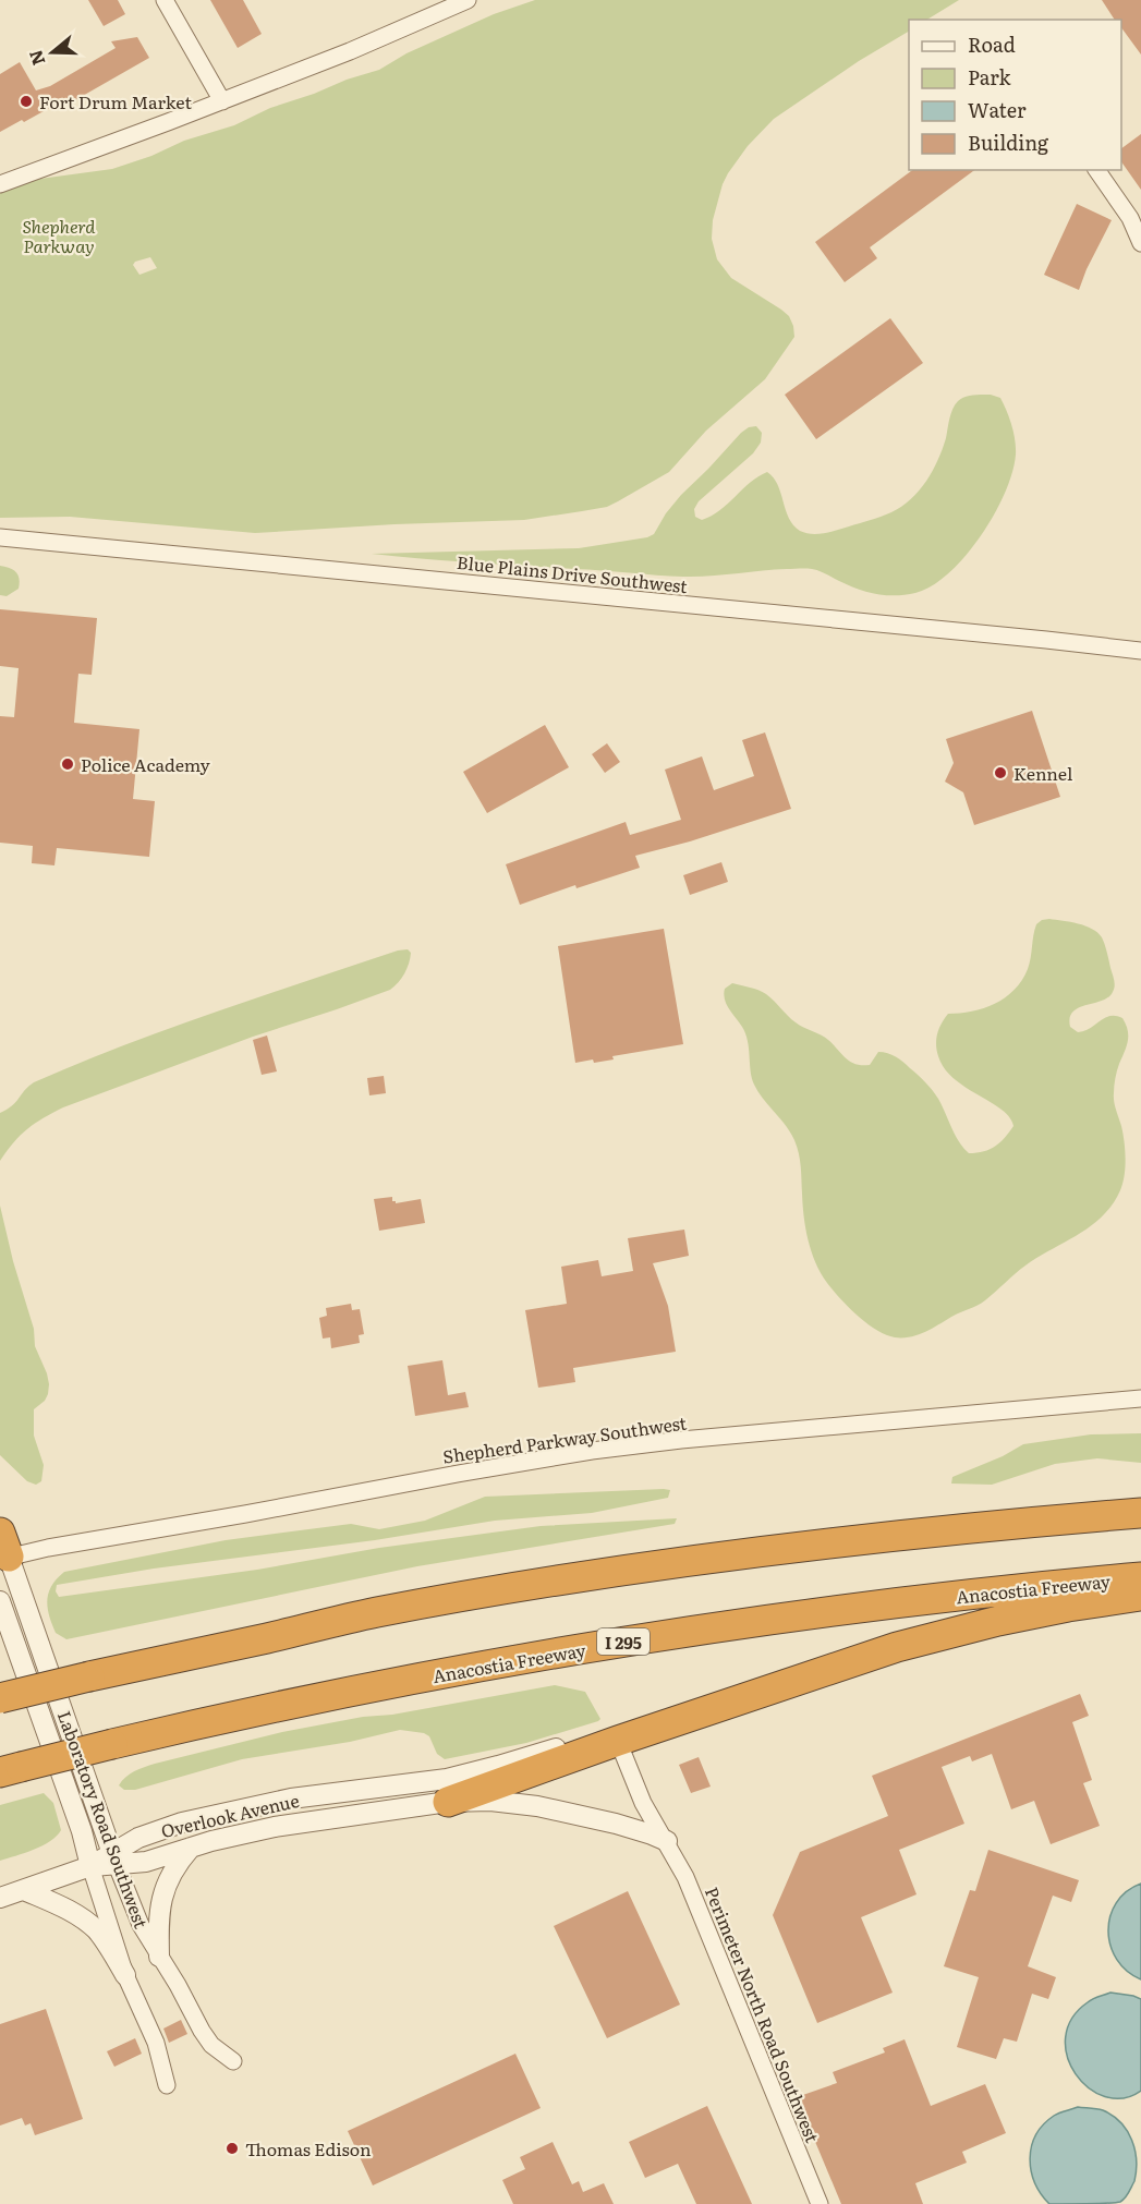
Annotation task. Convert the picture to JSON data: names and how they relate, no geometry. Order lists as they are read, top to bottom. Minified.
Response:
{"streets":{"highway":["Anacostia Freeway","I 295"],"street":["Blue Plains Drive Southwest","Shepherd Parkway Southwest","Overlook Avenue","Laboratory Road Southwest","Perimeter North Road Southwest"]},"crossings":[["Shepherd Parkway Southwest","Laboratory Road Southwest"],["Overlook Avenue","Laboratory Road Southwest"],["Overlook Avenue","Perimeter North Road Southwest"]],"parks":["Shepherd Parkway"],"places":["Fort Drum Market","Police Academy","Kennel","Thomas Edison"],"legend":["Road","Park","Water","Building"],"north":"left"}
